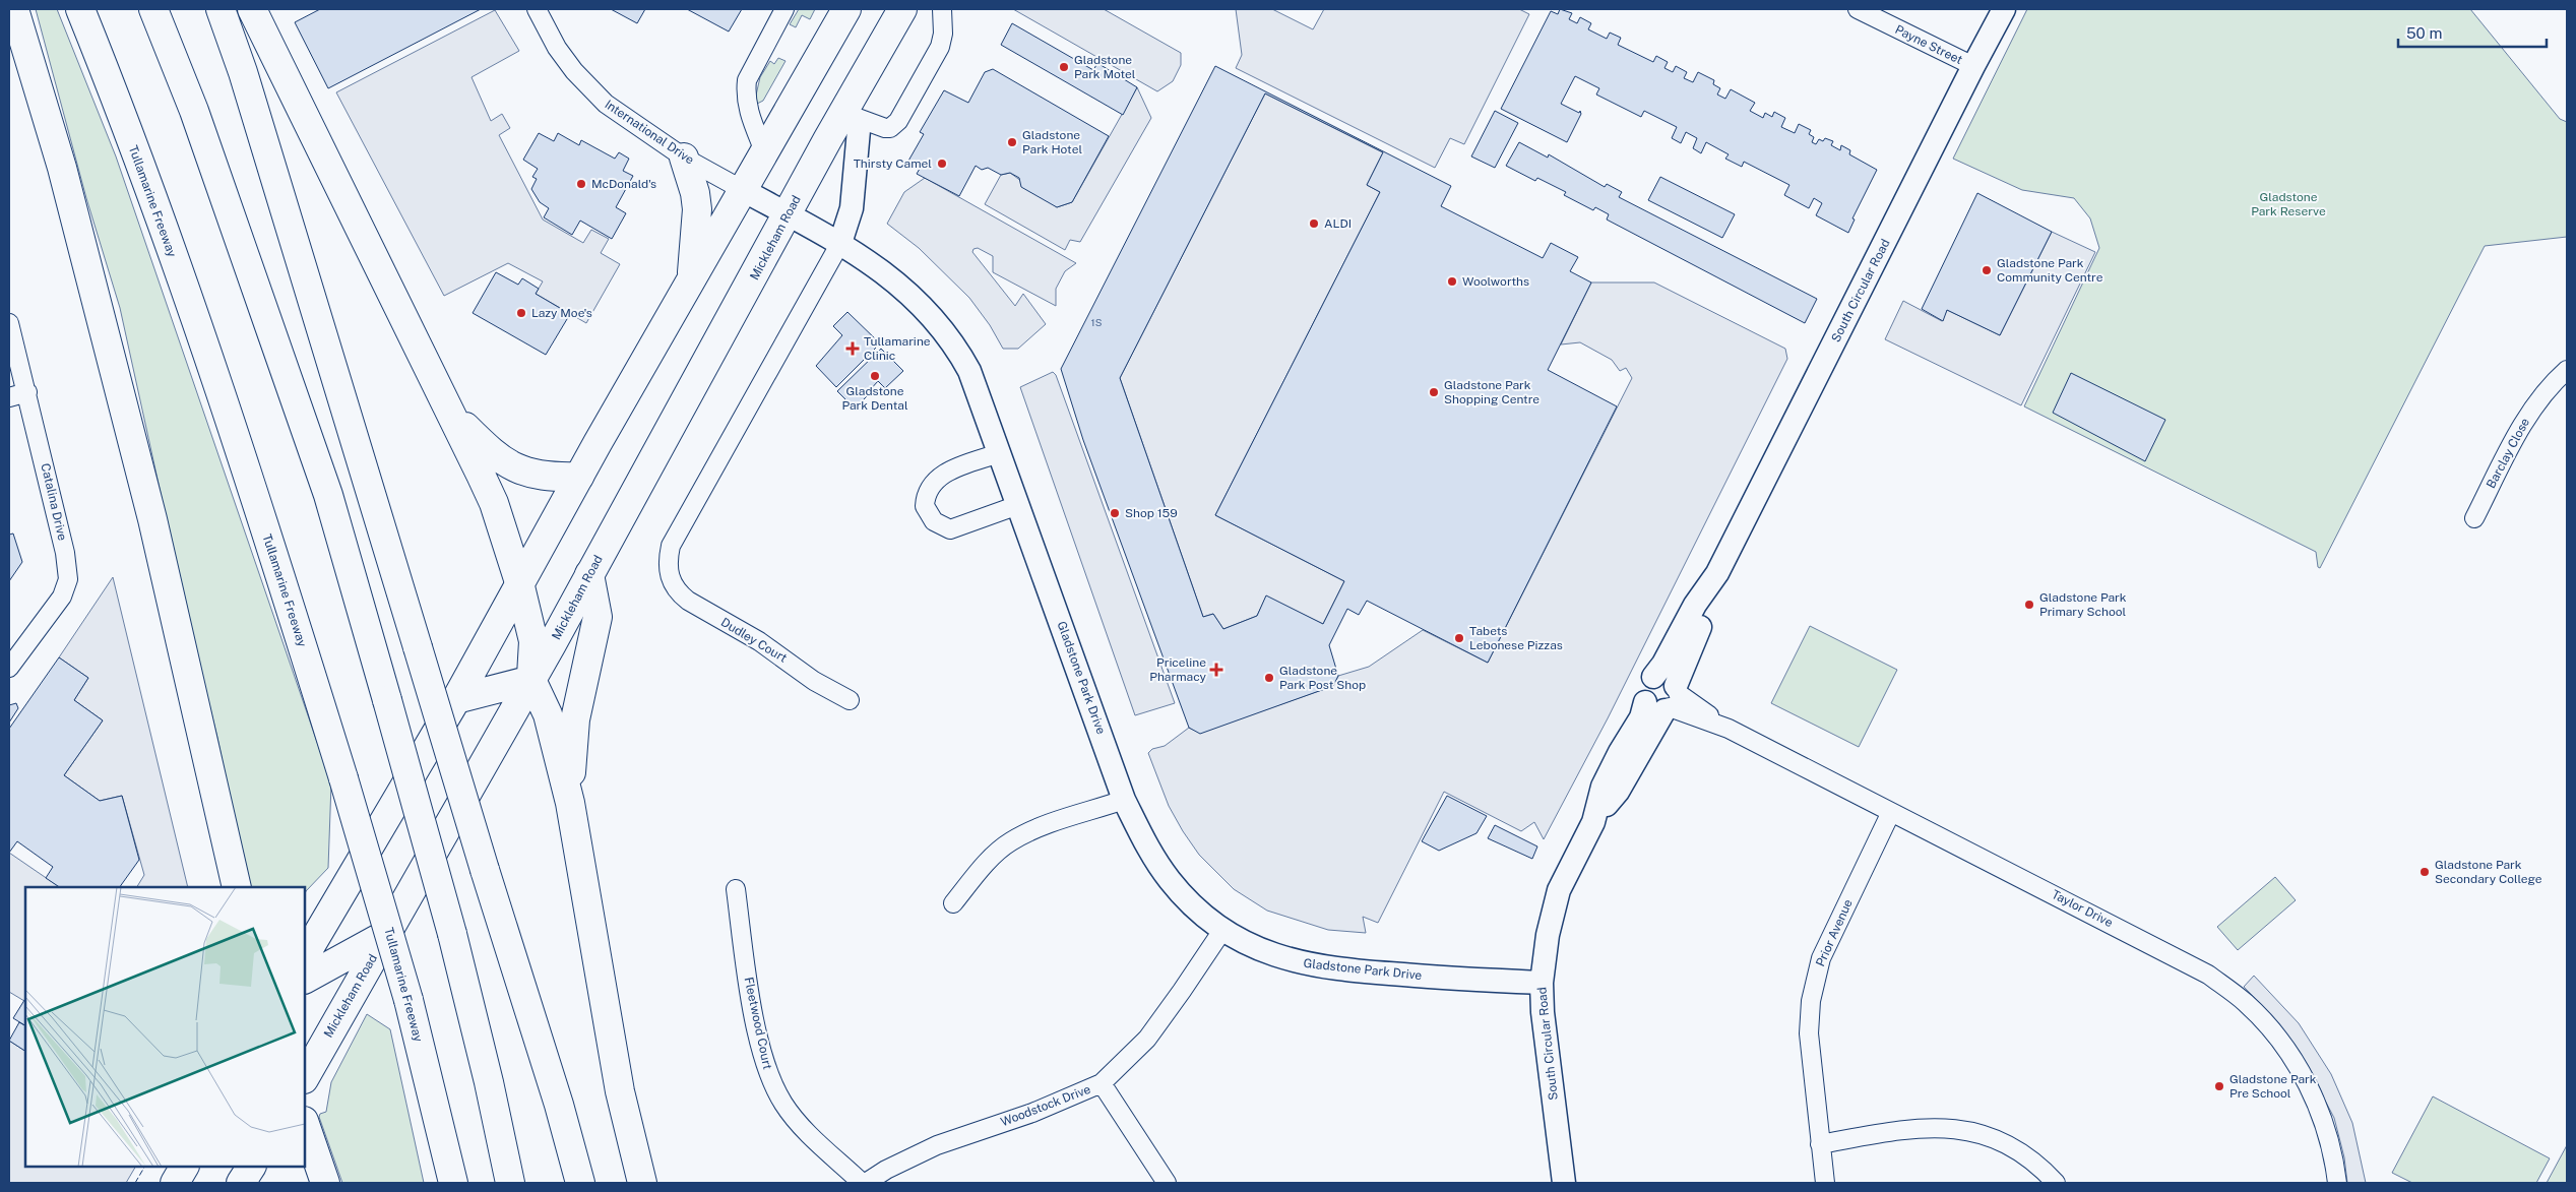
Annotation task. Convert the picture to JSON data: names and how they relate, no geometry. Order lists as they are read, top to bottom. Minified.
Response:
{"streets":{"main road":["Tullamarine Freeway","Mickleham Road"],"street":["Payne Street","International Drive","South Circular Road","Barclay Close","Catalina Drive","Dudley Court","Gladstone Park Drive","Taylor Drive","Prior Avenue","Fleetwood Court","Woodstock Drive"]},"crossings":[["Payne Street","South Circular Road"],["International Drive","Gladstone Park Drive"],["Mickleham Road","Gladstone Park Drive"],["South Circular Road","Gladstone Park Drive"],["South Circular Road","Taylor Drive"],["Dudley Court","Gladstone Park Drive"],["Gladstone Park Drive","Woodstock Drive"],["Taylor Drive","Prior Avenue"],["Fleetwood Court","Woodstock Drive"]],"parks":["Gladstone Park Reserve"],"places":{"other":["Gladstone Park Motel","Gladstone Park Hotel","Thirsty Camel","McDonald's","ALDI","Gladstone Park Community Centre","Woolworths","Lazy Moe's","Gladstone Park Dental","Gladstone Park Shopping Centre","Shop 159","Gladstone Park Primary School","Tabets Lebonese Pizzas","Gladstone Park Post Shop","Gladstone Park Secondary College","Gladstone Park Pre School"],"health":["Tullamarine Clinic","Priceline Pharmacy"]},"house_numbers":["1S"],"scale_bar":"50 m"}
